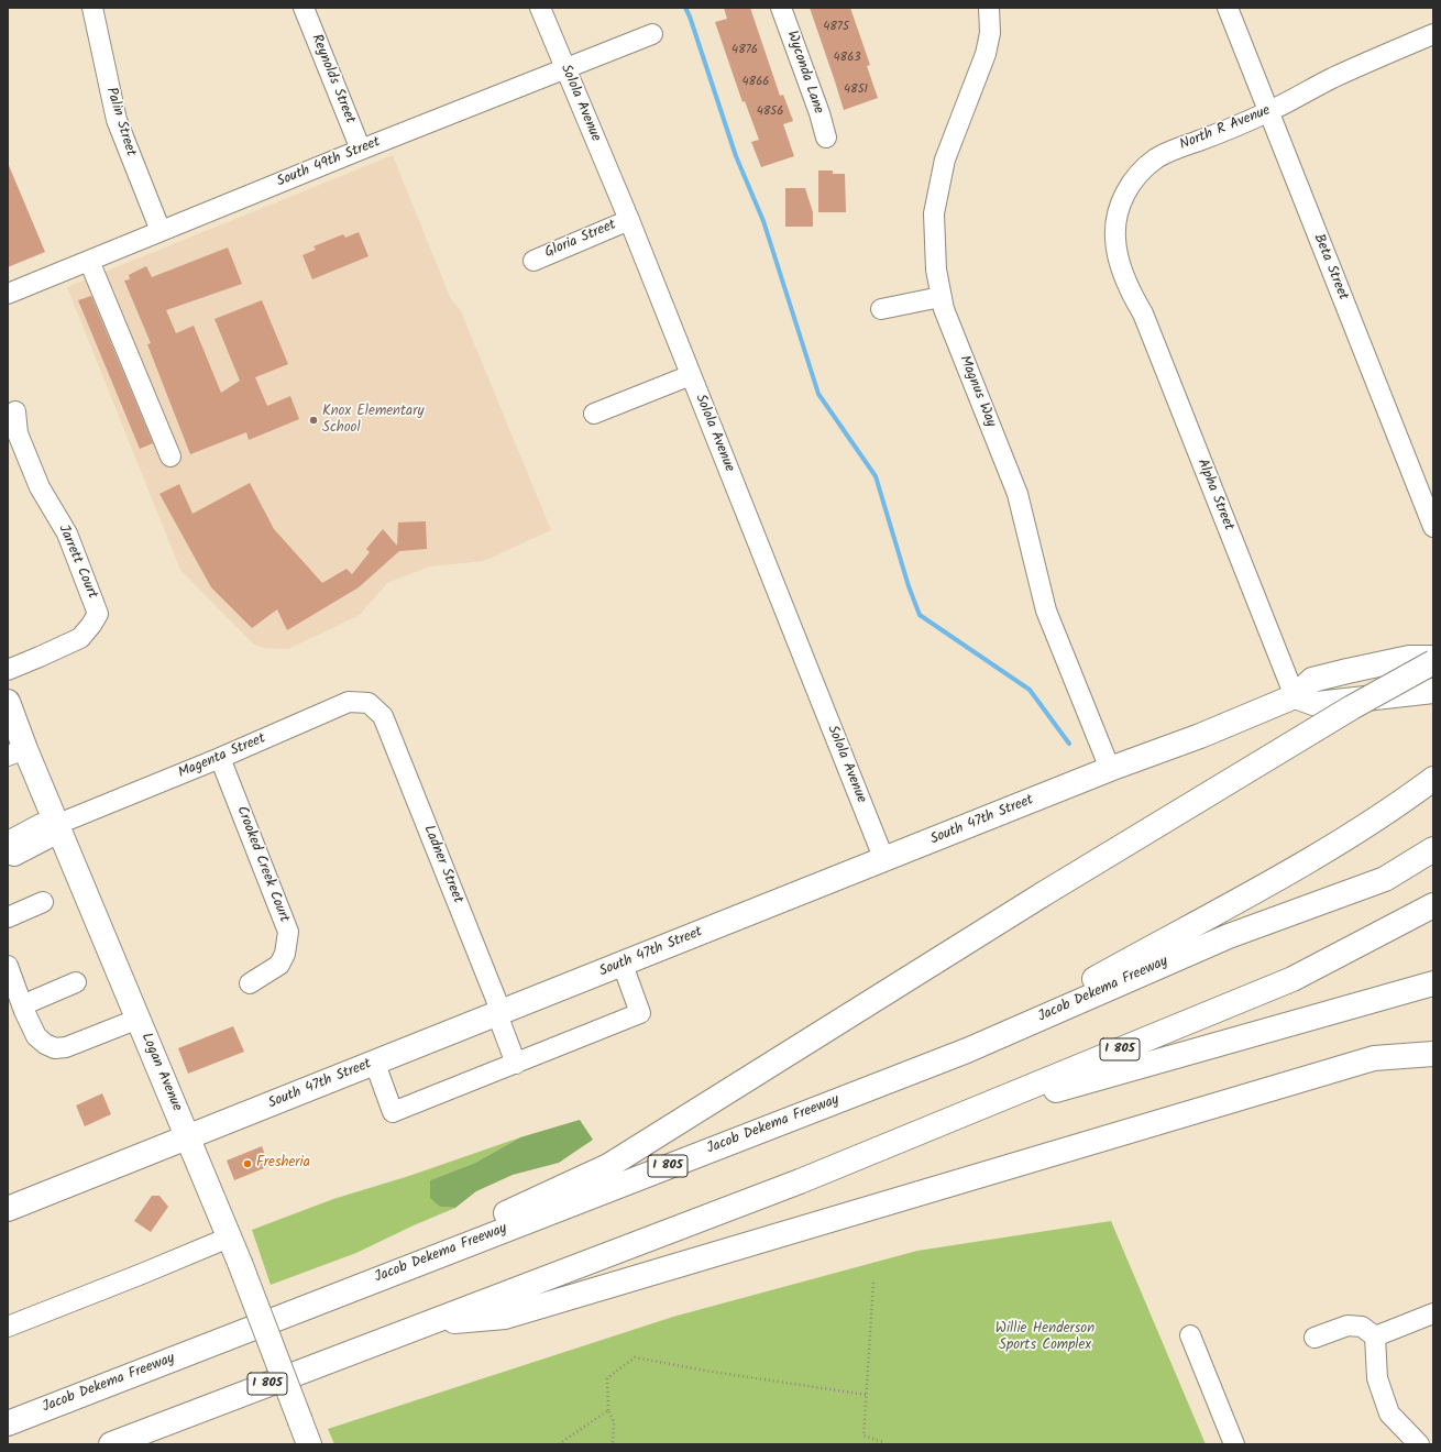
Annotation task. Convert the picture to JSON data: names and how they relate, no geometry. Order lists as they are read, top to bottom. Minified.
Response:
{"streets":{"main road":["South 47th Street","Jacob Dekema Freeway","I 805","Logan Avenue"],"street":["Wyconda Lane","Reynolds Street","Solola Avenue","Palin Street","North R Avenue","South 49th Street","Gloria Street","Beta Street","Magnus Way","Alpha Street","Jarrett Court","Magenta Street","Crooked Creek Court","Ladner Street"]},"crossings":[["Reynolds Street","South 49th Street"],["Solola Avenue","South 49th Street"],["Solola Avenue","Gloria Street"],["Solola Avenue","South 47th Street"],["Palin Street","South 49th Street"],["North R Avenue","Beta Street"],["North R Avenue","Alpha Street"],["Magnus Way","South 47th Street"],["Alpha Street","South 47th Street"],["Magenta Street","Crooked Creek Court"],["Magenta Street","Ladner Street"],["Magenta Street","Logan Avenue"],["South 47th Street","Ladner Street"],["South 47th Street","Logan Avenue"]],"parks":["Willie Henderson Sports Complex"],"places":["Knox Elementary School","Fresheria"],"house_numbers":["4875","4876","4863","4866","4851","4856"]}
